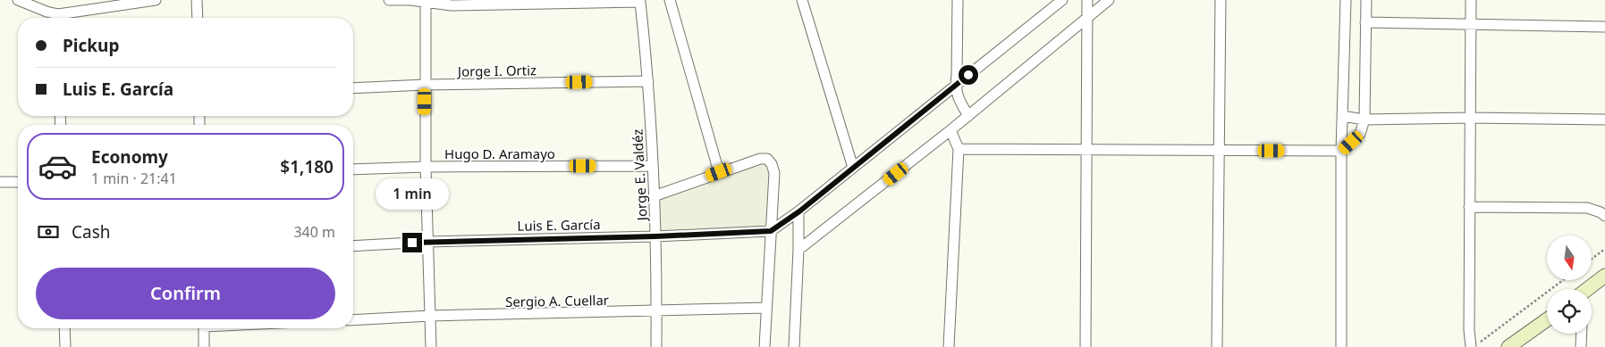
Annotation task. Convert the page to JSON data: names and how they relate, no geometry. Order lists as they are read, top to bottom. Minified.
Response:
{"streets":{"street":["Jorge I. Ortiz","Hugo D. Aramayo","Jorge E. Valdéz","Luis E. García","Sergio A. Cuellar"]},"crossings":[["Jorge I. Ortiz","Jorge E. Valdéz"],["Hugo D. Aramayo","Jorge E. Valdéz"],["Jorge E. Valdéz","Luis E. García"],["Jorge E. Valdéz","Sergio A. Cuellar"]],"north":"bottom","page":{"banner":["Pickup","Luis E. García"],"list":[{"name":"Economy","note":"1 min · 21:41","value":"$1,180"}],"bubble":"1 min","pay":["Cash","340 m"],"buttons":"Confirm"}}
